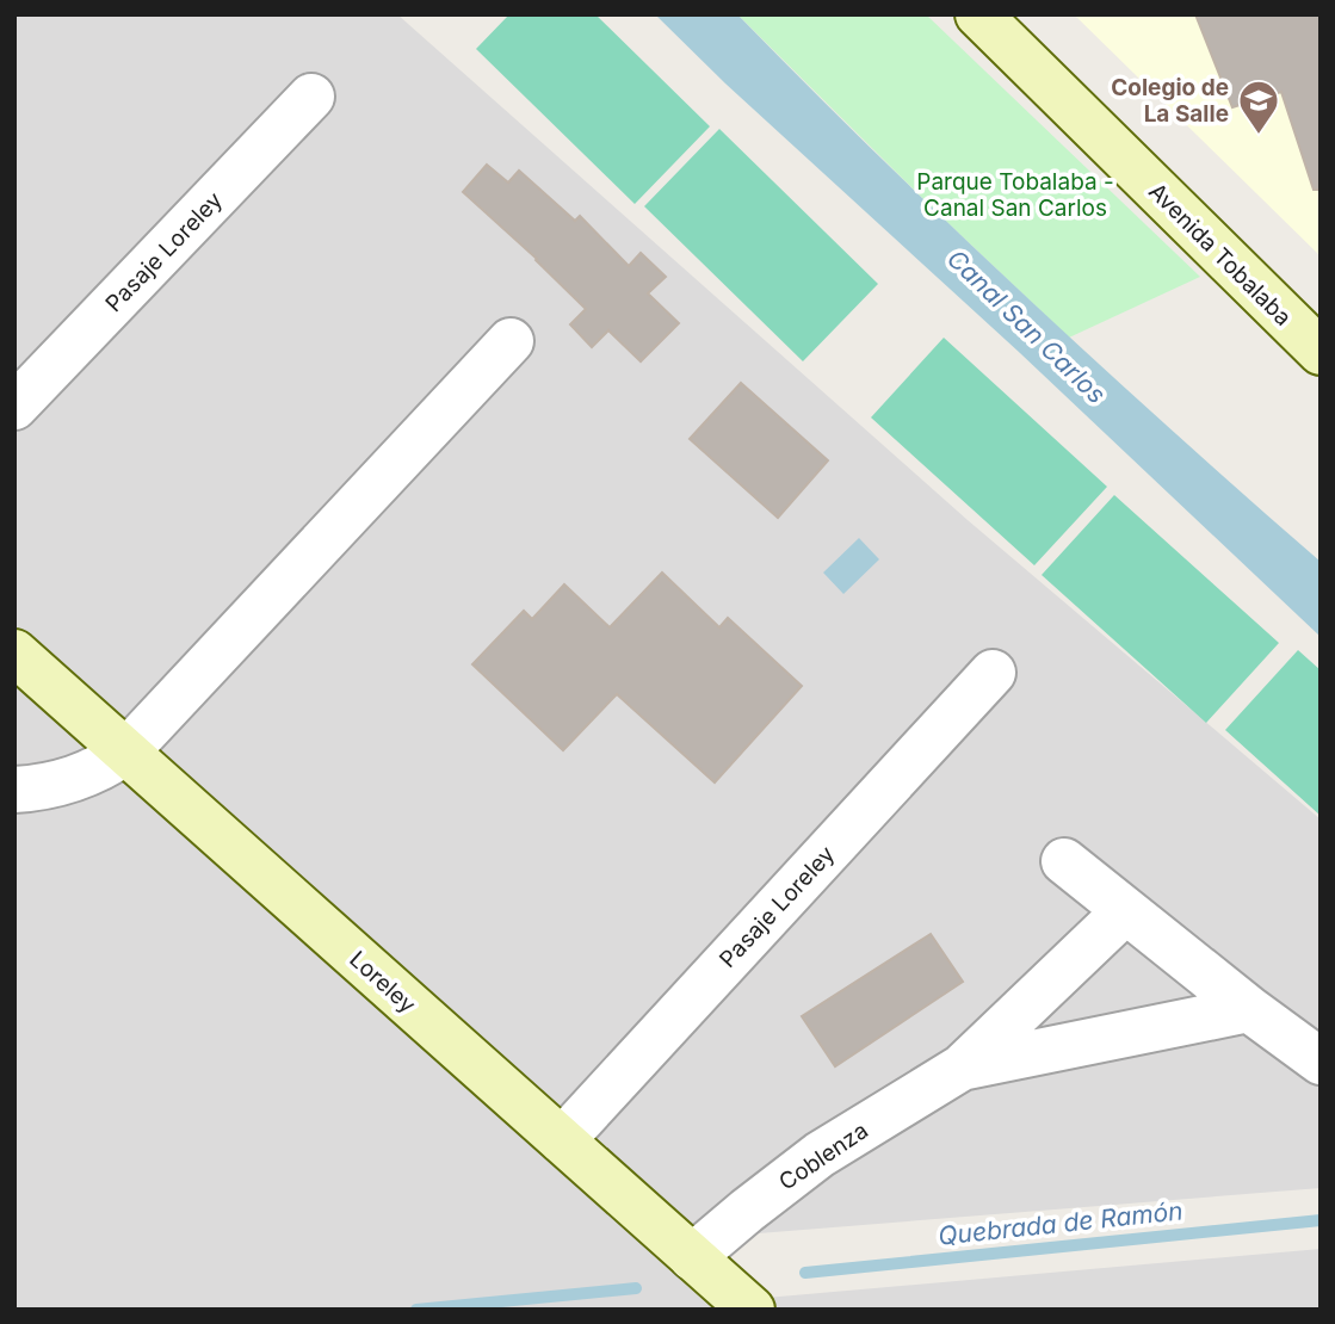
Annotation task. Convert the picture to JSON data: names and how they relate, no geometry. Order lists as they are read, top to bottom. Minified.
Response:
{"streets":{"main road":["Avenida Tobalaba","Loreley"],"street":["Pasaje Loreley","Coblenza"]},"crossings":[["Pasaje Loreley","Loreley"],["Loreley","Coblenza"]],"water":["Canal San Carlos","Quebrada de Ramón"],"parks":["Parque Tobalaba - Canal San Carlos"],"places":{"school or university":["Colegio de La Salle"]}}
